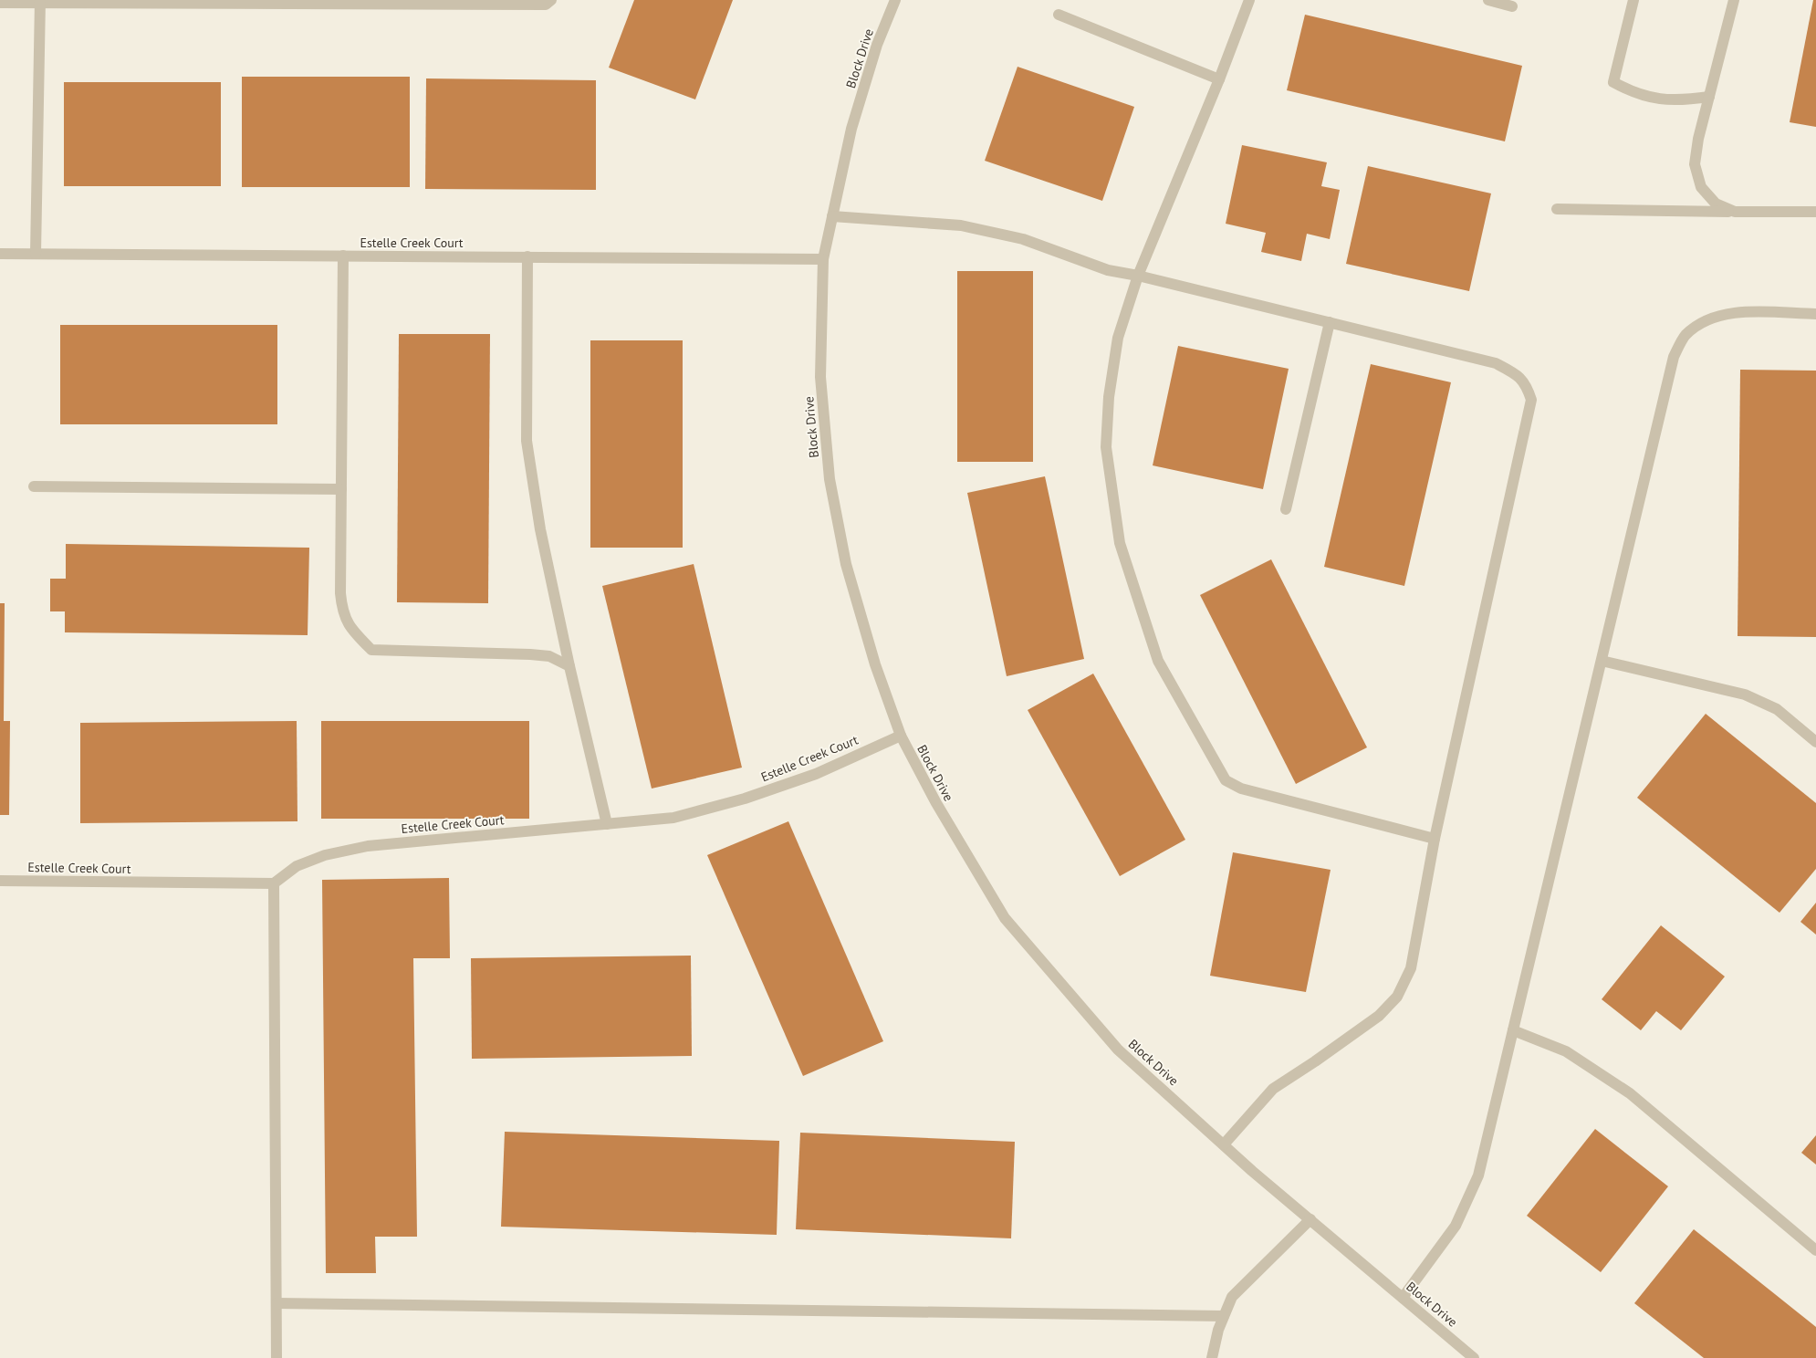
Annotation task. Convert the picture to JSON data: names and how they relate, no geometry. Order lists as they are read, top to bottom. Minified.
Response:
{"streets":{"street":["Block Drive","Estelle Creek Court"]},"crossings":[["Block Drive","Estelle Creek Court"]]}
